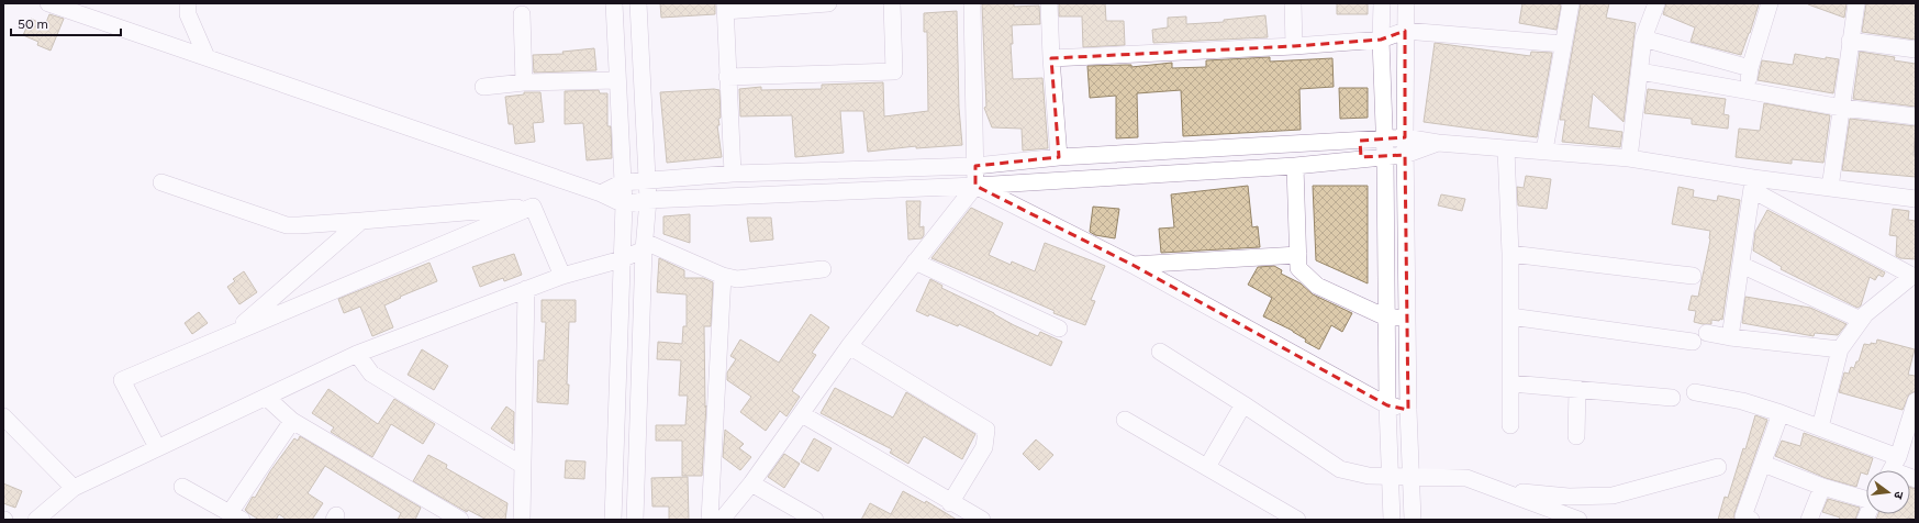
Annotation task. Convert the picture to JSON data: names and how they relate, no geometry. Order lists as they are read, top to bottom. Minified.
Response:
{"scale_bar":"50 m","north":"right"}
